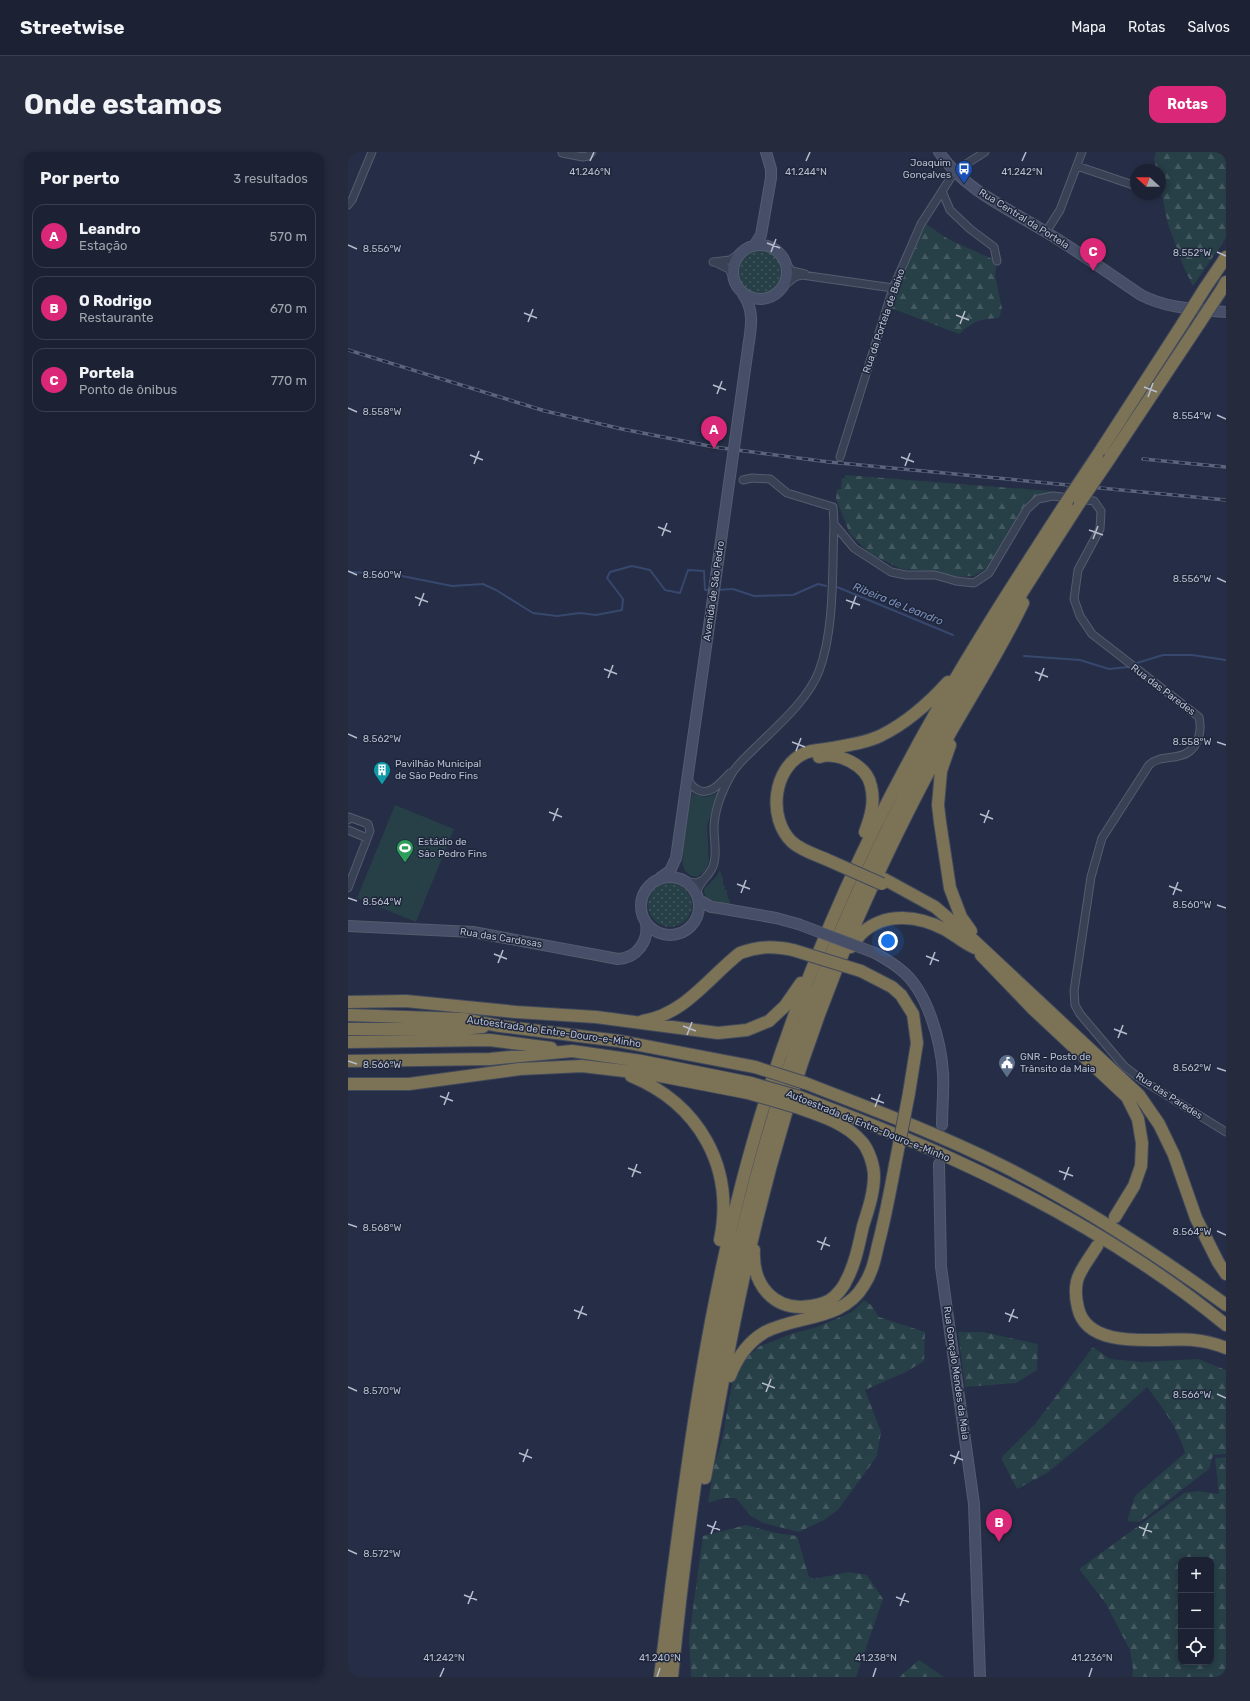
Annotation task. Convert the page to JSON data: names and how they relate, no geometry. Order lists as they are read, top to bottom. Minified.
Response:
{"streets":{"highway":["Autoestrada de Entre-Douro-e-Minho"],"street":["Rua Central da Portela","Rua da Portela de Baixo","Avenida de São Pedro","Rua das Paredes","Rua das Cardosas","Rua Gonçalo Mendes da Maia"]},"crossings":[["Rua Central da Portela","Rua da Portela de Baixo"],["Avenida de São Pedro","Rua das Cardosas"]],"water":["Ribeira de Leandro"],"places":{"bus stop":["Joaquim Gonçalves"],"building":["Pavilhão Municipal de São Pedro Fins"],"sports":["Estádio de São Pedro Fins"],"public building":["GNR - Posto de Trânsito da Maia"]},"north":"left","page":{"header":"Streetwise","nav":["Mapa","Rotas","Salvos"],"buttons":"Rotas","title":"Onde estamos","heading":["Por perto","3 resultados"],"list":[{"mark":"A","name":"Leandro","note":"Estação","value":"570 m"},{"mark":"B","name":"O Rodrigo","note":"Restaurante","value":"670 m"},{"mark":"C","name":"Portela","note":"Ponto de ônibus","value":"770 m"}],"pins":["C","A","B"],"map_buttons":["+","−"]},"coordinates":["41.246°N","41.244°N","41.242°N","8.556°W","8.552°W","8.558°W","8.554°W","8.560°W","8.562°W","8.564°W","8.566°W","8.568°W","8.570°W","8.572°W","41.240°N","41.238°N","41.236°N"]}
